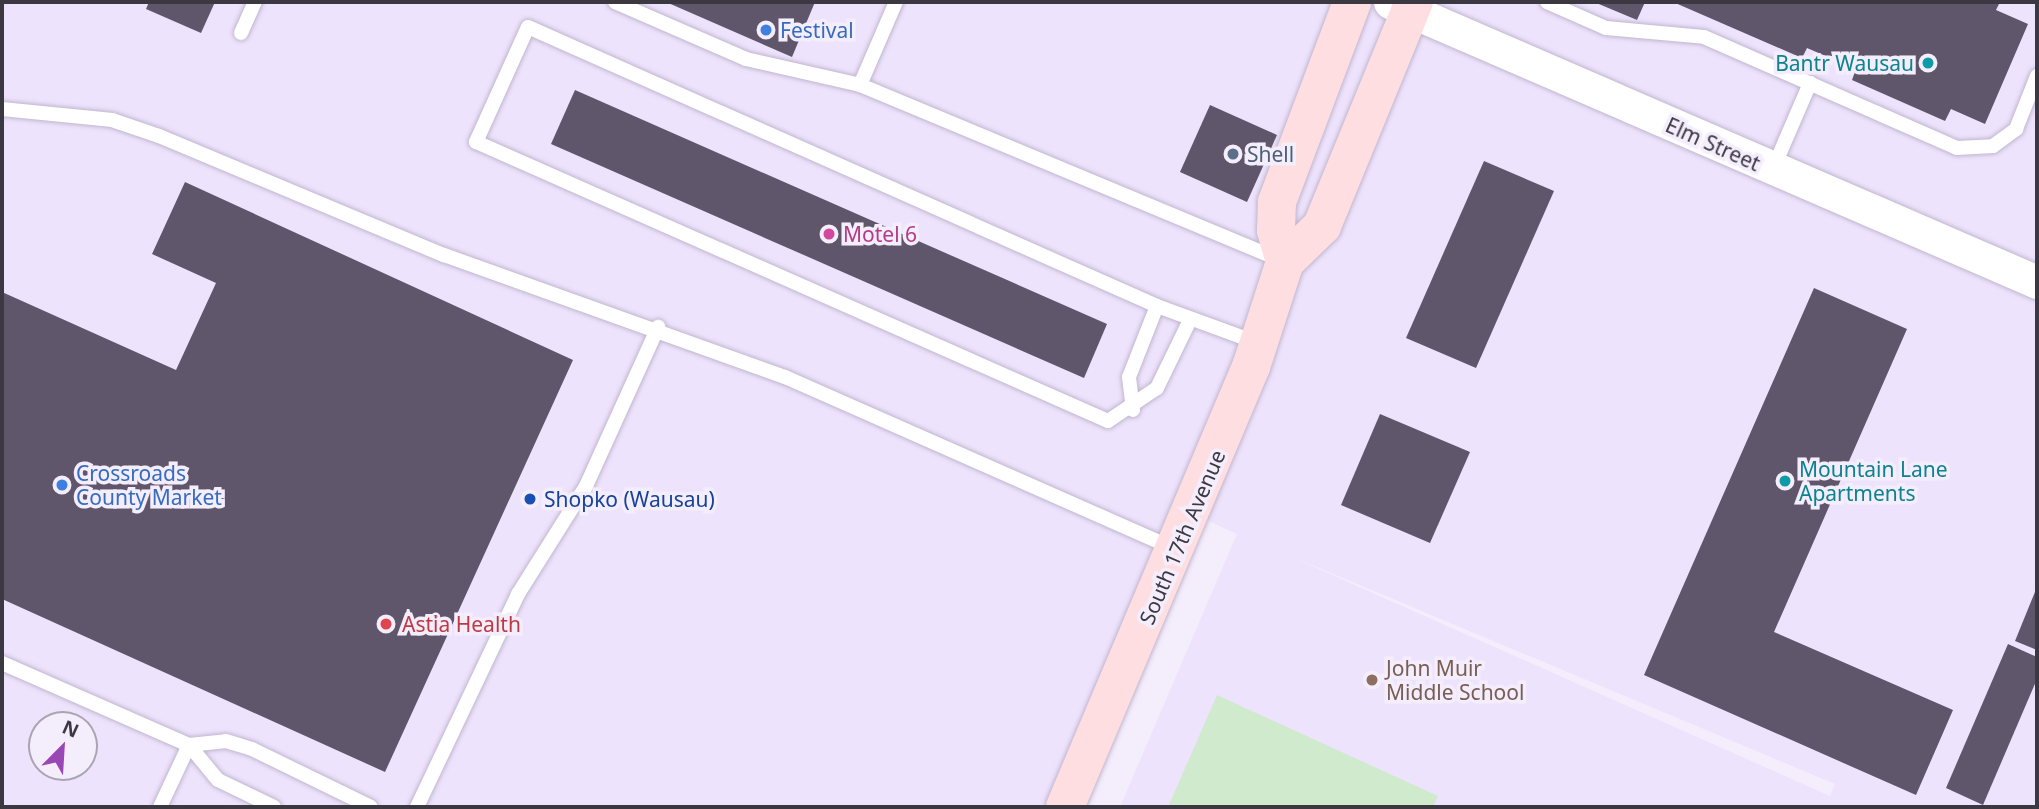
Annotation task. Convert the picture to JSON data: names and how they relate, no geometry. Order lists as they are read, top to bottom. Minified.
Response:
{"streets":{"main road":["South 17th Avenue"],"street":["Elm Street"]},"places":["Festival","Bantr Wausau","Shell","Motel 6","Mountain Lane Apartments","Crossroads County Market","Shopko (Wausau)","Astia Health","John Muir Middle School"],"north":"top right"}
